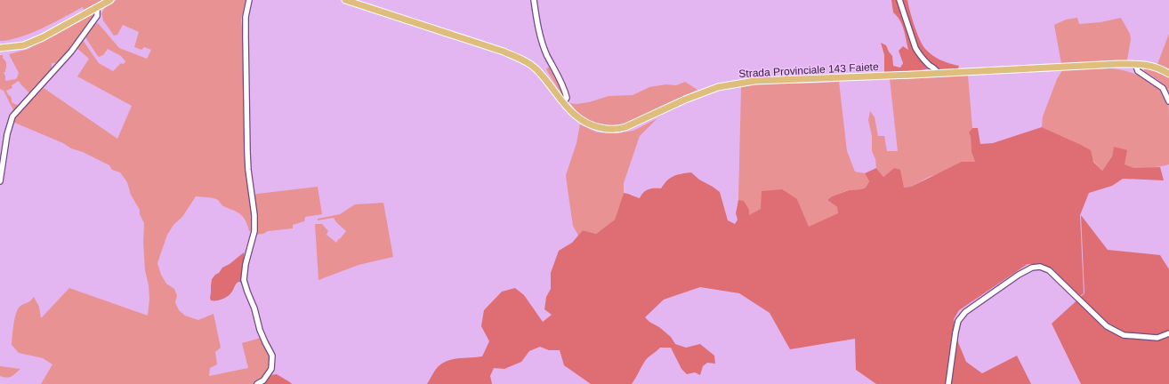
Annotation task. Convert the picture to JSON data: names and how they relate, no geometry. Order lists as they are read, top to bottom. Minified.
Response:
{"streets":{"main road":["Strada Provinciale 143 Faiete"]}}
